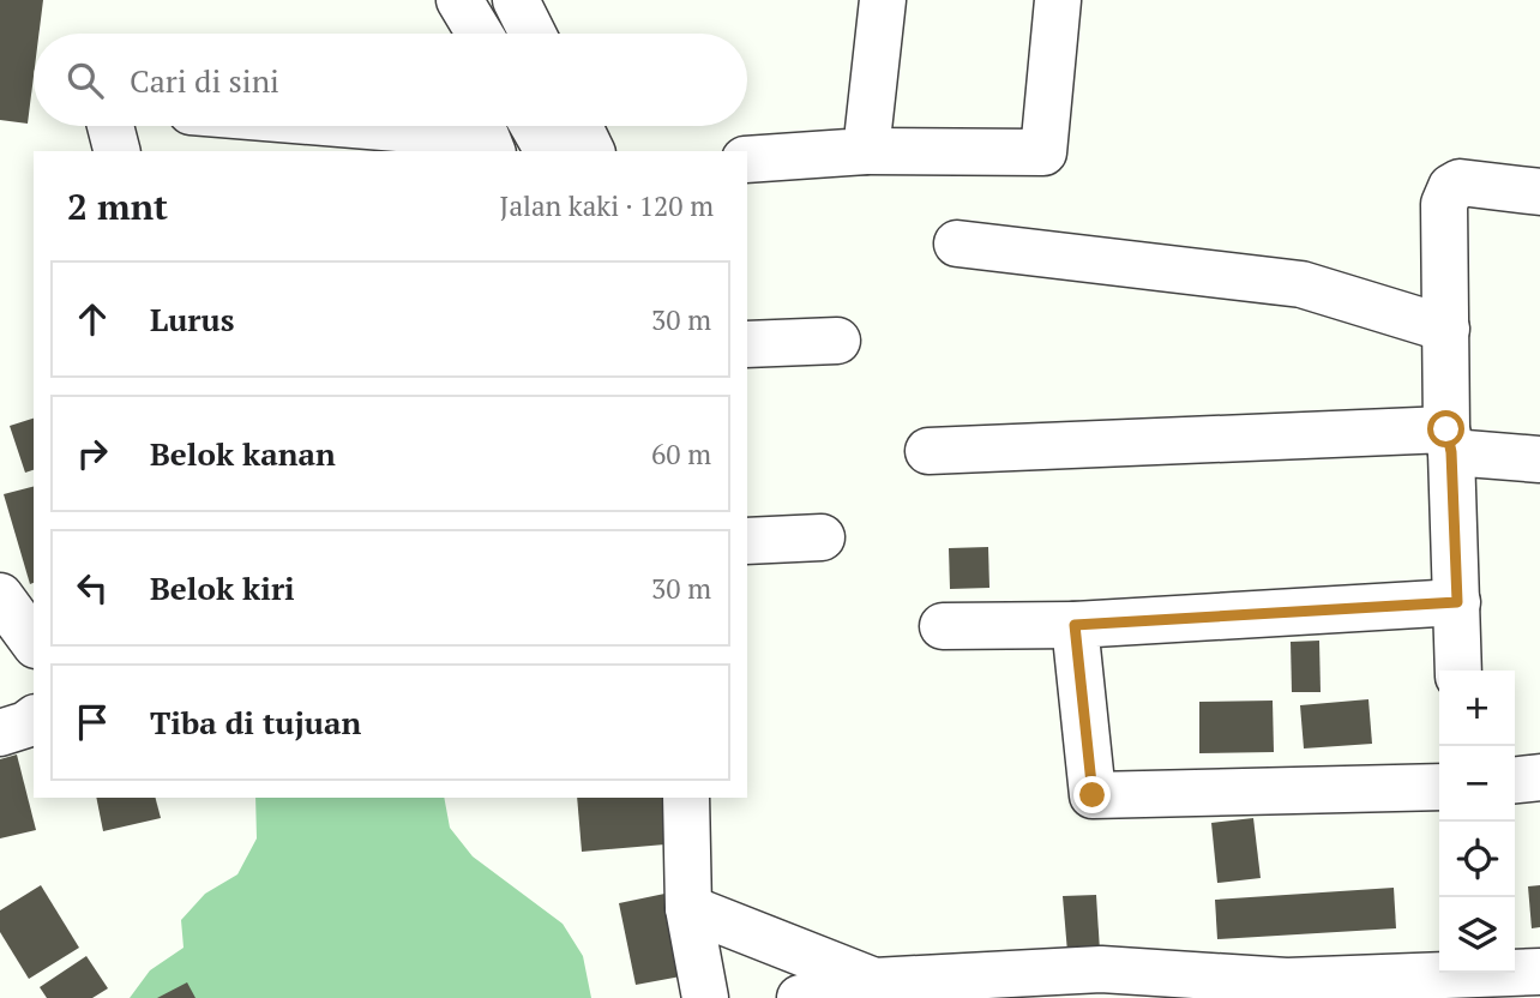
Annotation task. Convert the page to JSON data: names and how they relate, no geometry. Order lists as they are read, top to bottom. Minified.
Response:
{"page":{"search":"Cari di sini","heading":["2 mnt","Jalan kaki · 120 m"],"list":[["Lurus","30 m"],["Belok kanan","60 m"],["Belok kiri","30 m"],"Tiba di tujuan"],"map_buttons":["+","−"]}}
